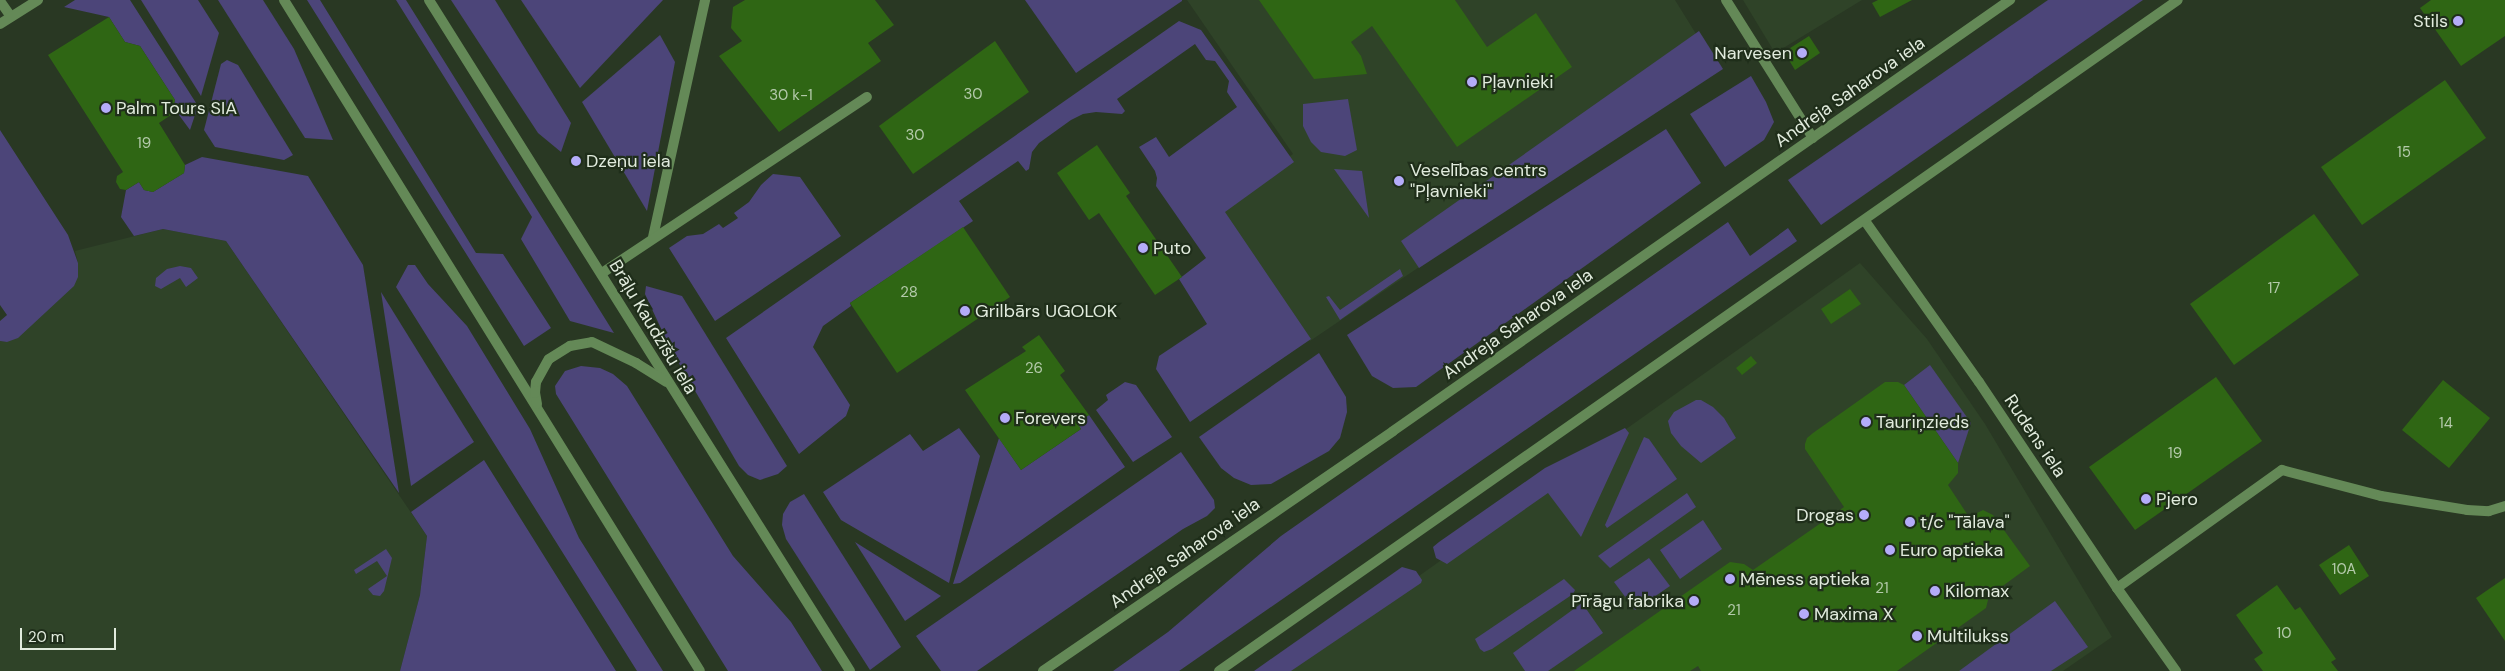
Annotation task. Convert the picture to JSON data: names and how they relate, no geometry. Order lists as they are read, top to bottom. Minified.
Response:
{"streets":{"street":["Andreja Saharova iela","Brāļu Kaudzīšu iela","Rudens iela"]},"places":["Stils","Narvesen","Pļavnieki","Palm Tours SIA","Dzeņu iela","Veselības centrs \"Pļavnieki\"","Puto","Grilbārs UGOLOK","Forevers","Tauriņzieds","Pjero","Drogas","t/c \"Tālava\"","Euro aptieka","Mēness aptieka","Kilomax","Pīrāgu fabrika","Maxima X","Multilukss"],"house_numbers":["30","30 k-1","30","19","15","17","28","26","14","19","10A","21","21","10"],"scale_bar":"20 m"}
